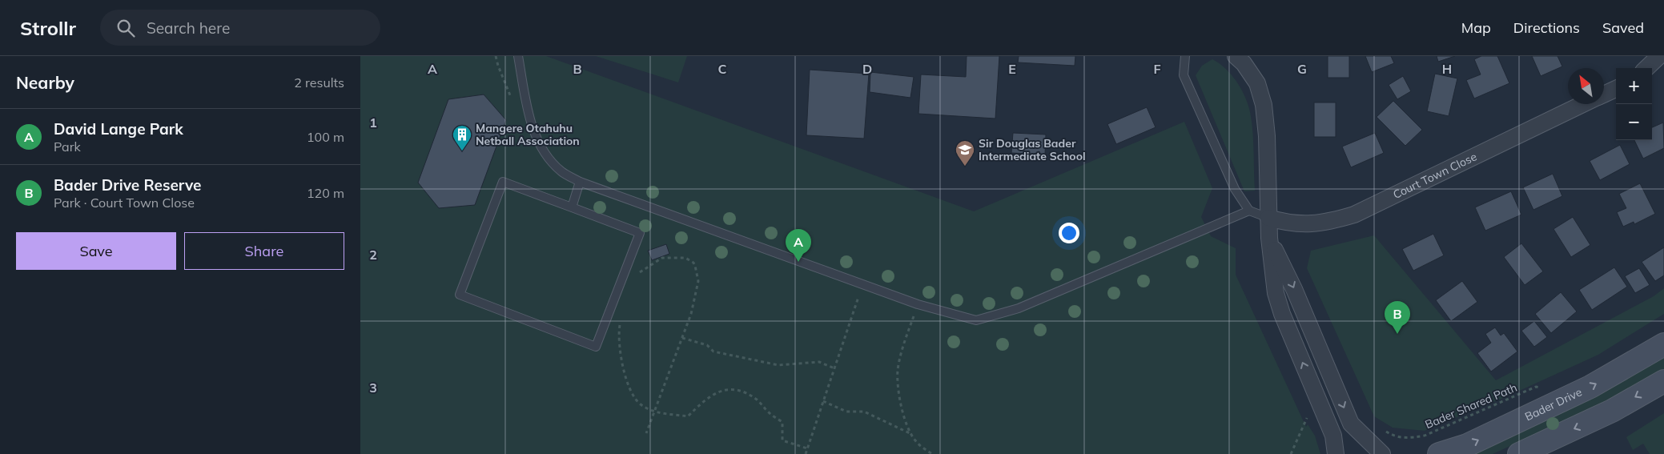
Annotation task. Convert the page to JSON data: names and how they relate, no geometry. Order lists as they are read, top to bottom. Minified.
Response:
{"streets":{"main road":["Bader Drive"],"street":["Court Town Close"],"path":["Bader Shared Path"]},"places":{"building":["Mangere Otahuhu Netball Association"],"school or university":["Sir Douglas Bader Intermediate School"]},"north":"top left","page":{"header":"Strollr","search":"Search here","nav":["Map","Directions","Saved"],"heading":["Nearby","2 results"],"map_buttons":["+","−"],"list":[{"mark":"A","name":"David Lange Park","note":"Park","value":"100 m"},{"mark":"B","name":"Bader Drive Reserve","note":"Park · Court Town Close","value":"120 m"}],"buttons":["Save","Share"],"pins":["A","B"]},"grid":{"columns":["A","B","C","D","E","F","G","H"],"rows":["1","2","3"]}}
